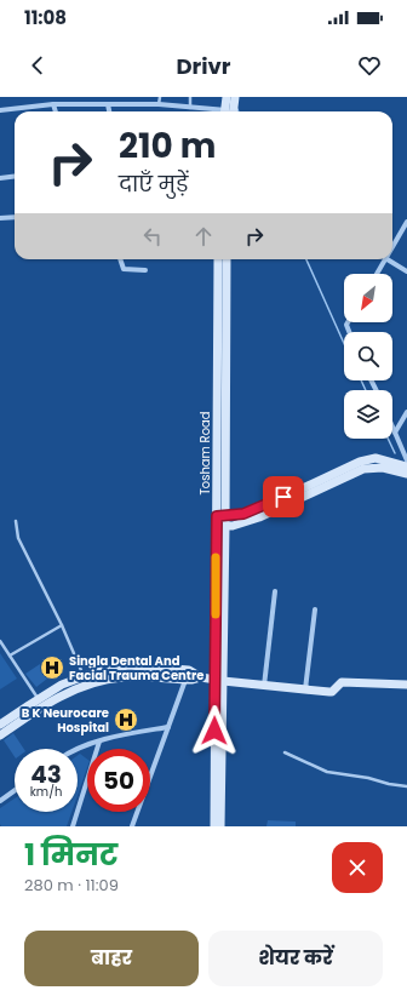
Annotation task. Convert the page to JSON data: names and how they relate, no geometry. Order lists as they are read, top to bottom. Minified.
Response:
{"streets":{"main road":["Tosham Road"]},"places":{"hospital":["Singla Dental And Facial Trauma Centre","B K Neurocare Hospital"]},"north":"bottom left","page":{"status":"11:08","header":"Drivr","turn":["210 m","दाएँ मुड़ें"],"speed":"43 km/h","limit":"50","heading":["1 मिनट","280 m · 11:09"],"buttons":["बाहर","शेयर करें"]}}
